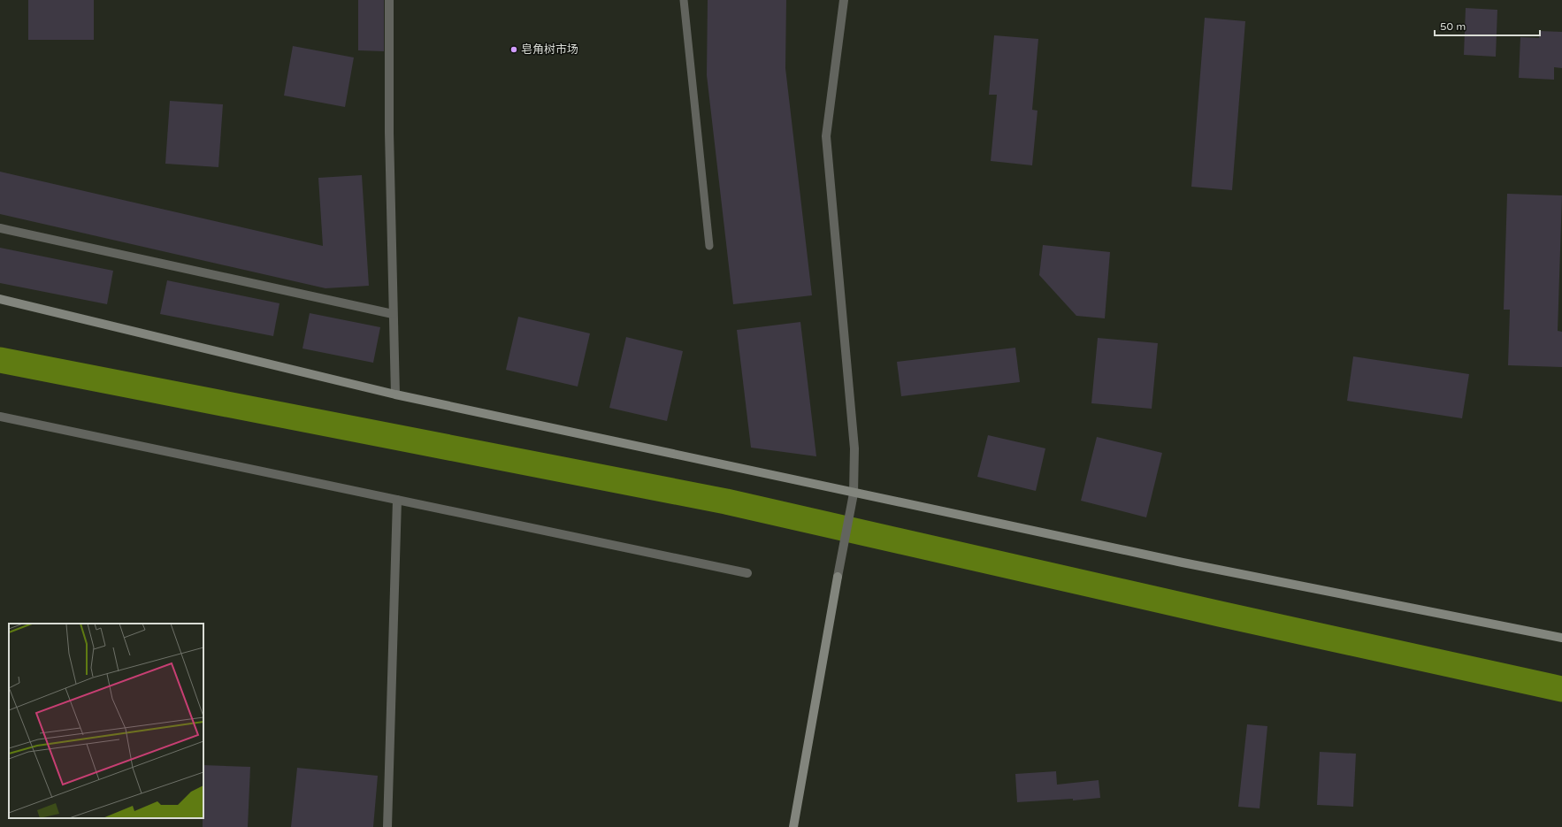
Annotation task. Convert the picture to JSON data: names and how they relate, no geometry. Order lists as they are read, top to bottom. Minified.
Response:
{"places":["皂角树市场"],"scale_bar":"50 m"}
